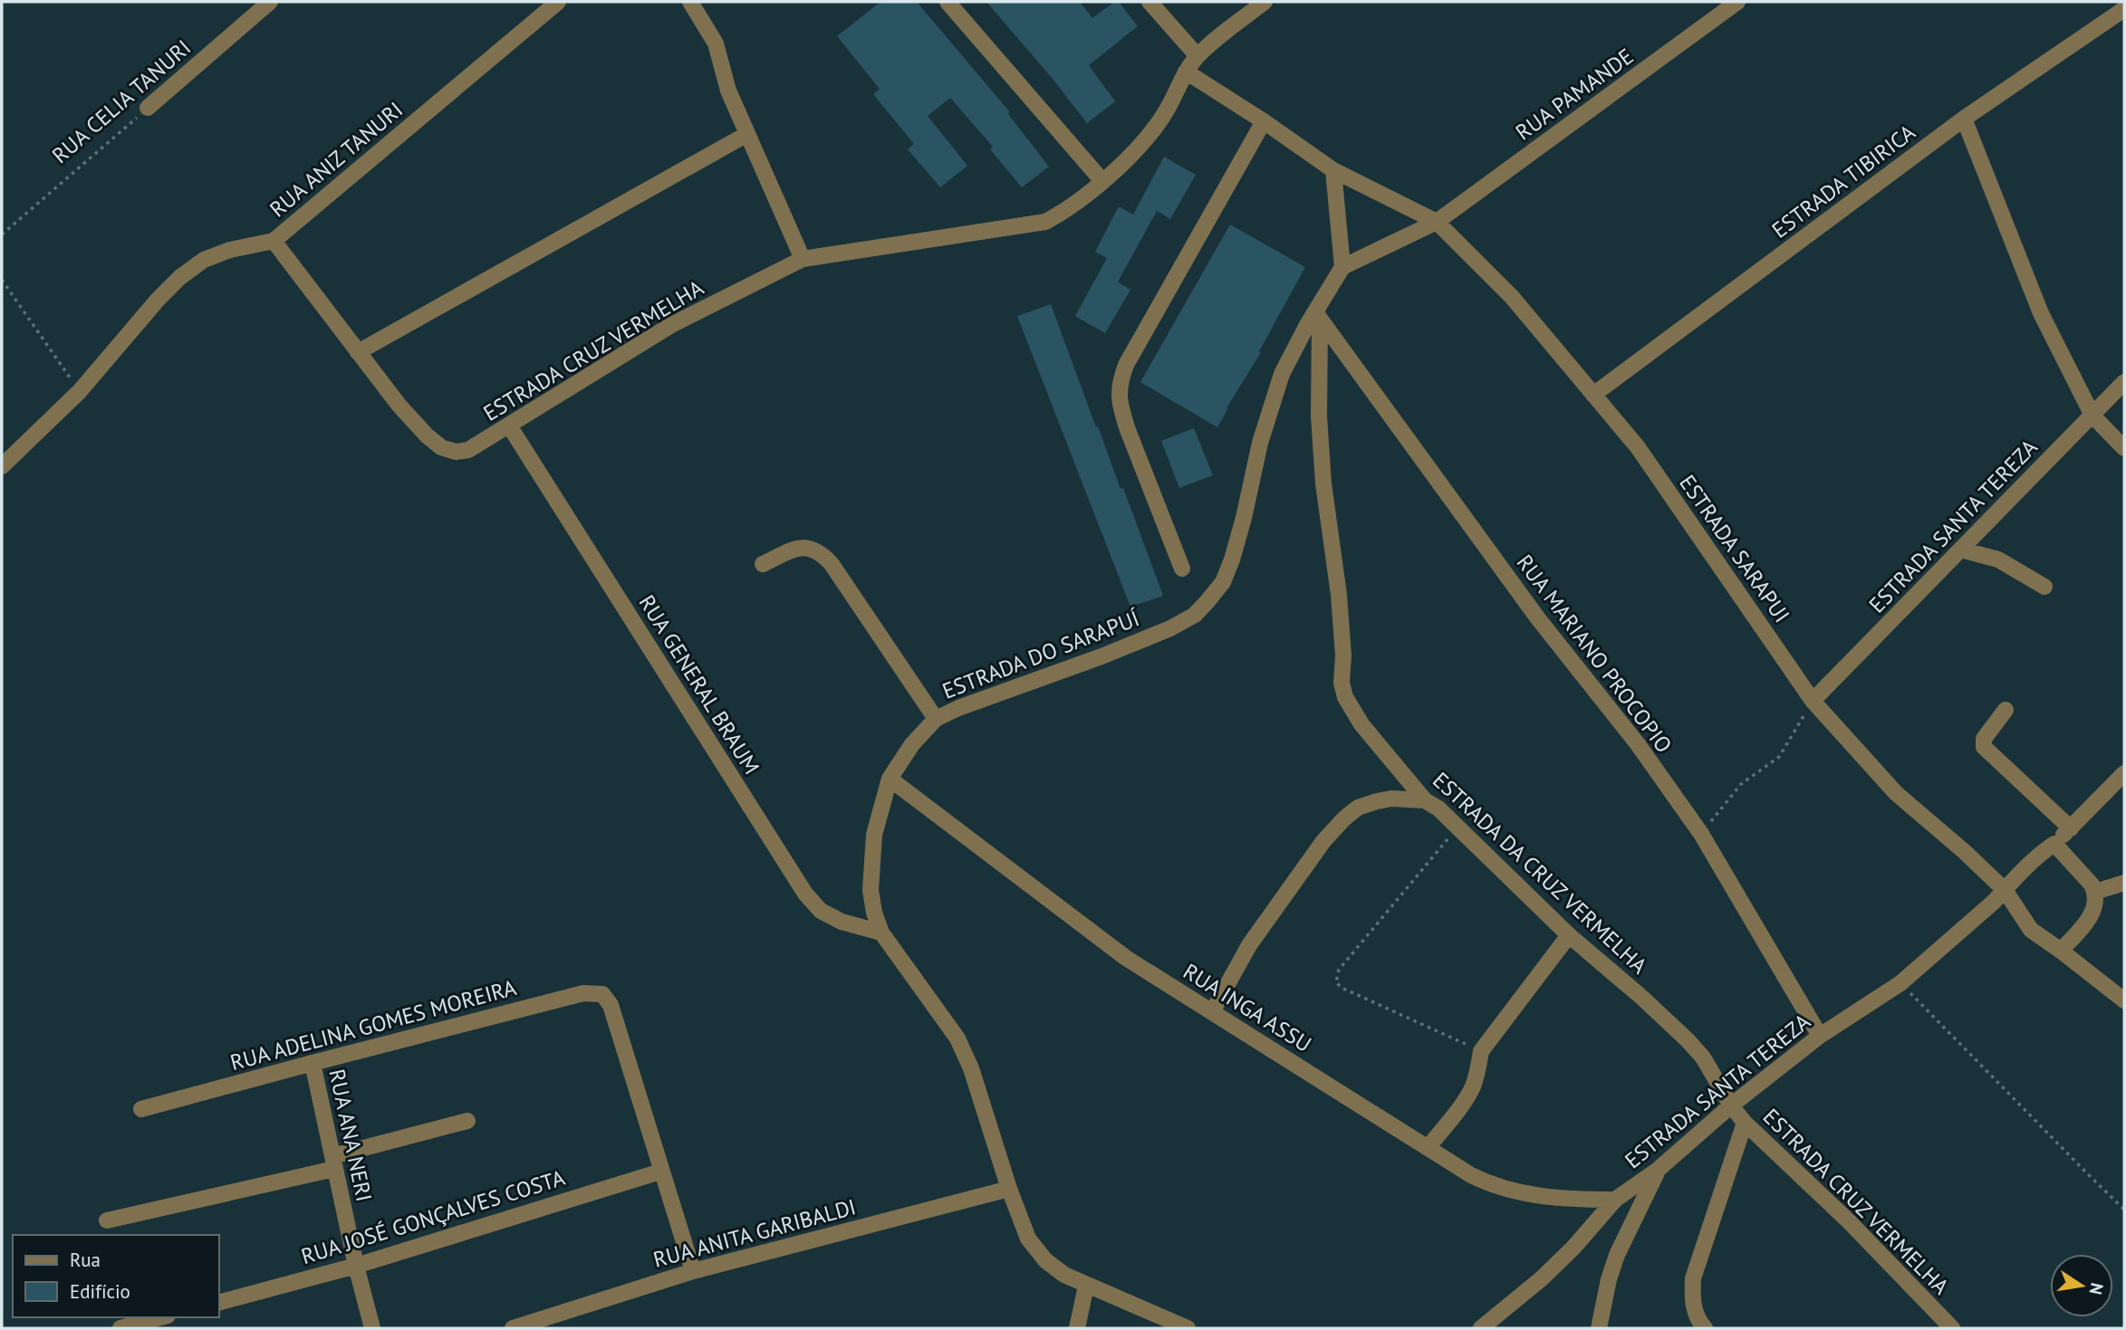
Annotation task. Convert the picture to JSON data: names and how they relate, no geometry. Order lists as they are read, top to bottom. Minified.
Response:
{"streets":{"street":["RUA PAMANDE","RUA CELIA TANURI","RUA ANIZ TANURI","ESTRADA TIBIRICA","ESTRADA CRUZ VERMELHA","ESTRADA SANTA TEREZA","ESTRADA SARAPUI","RUA MARIANO PROCOPIO","ESTRADA DO SARAPUÍ","RUA GENERAL BRAUM","ESTRADA DA CRUZ VERMELHA","RUA INGA ASSU","RUA ADELINA GOMES MOREIRA","RUA ANA NERI","RUA JOSÉ GONÇALVES COSTA","RUA ANITA GARIBALDI"]},"crossings":[["RUA PAMANDE","ESTRADA SARAPUI"],["RUA ANIZ TANURI","ESTRADA CRUZ VERMELHA"],["ESTRADA TIBIRICA","ESTRADA SARAPUI"],["ESTRADA CRUZ VERMELHA","ESTRADA SANTA TEREZA"],["ESTRADA CRUZ VERMELHA","RUA GENERAL BRAUM"],["ESTRADA CRUZ VERMELHA","ESTRADA DA CRUZ VERMELHA"],["ESTRADA SANTA TEREZA","ESTRADA SARAPUI"],["ESTRADA SANTA TEREZA","RUA MARIANO PROCOPIO"],["ESTRADA SANTA TEREZA","ESTRADA DA CRUZ VERMELHA"],["ESTRADA SANTA TEREZA","RUA INGA ASSU"],["RUA MARIANO PROCOPIO","ESTRADA DO SARAPUÍ"],["RUA MARIANO PROCOPIO","ESTRADA DA CRUZ VERMELHA"],["ESTRADA DO SARAPUÍ","RUA GENERAL BRAUM"],["ESTRADA DO SARAPUÍ","ESTRADA DA CRUZ VERMELHA"],["ESTRADA DO SARAPUÍ","RUA INGA ASSU"],["ESTRADA DO SARAPUÍ","RUA ANITA GARIBALDI"],["RUA ADELINA GOMES MOREIRA","RUA ANA NERI"],["RUA ADELINA GOMES MOREIRA","RUA JOSÉ GONÇALVES COSTA"],["RUA ANA NERI","RUA JOSÉ GONÇALVES COSTA"]],"legend":["Rua","Edifício"],"north":"right"}
